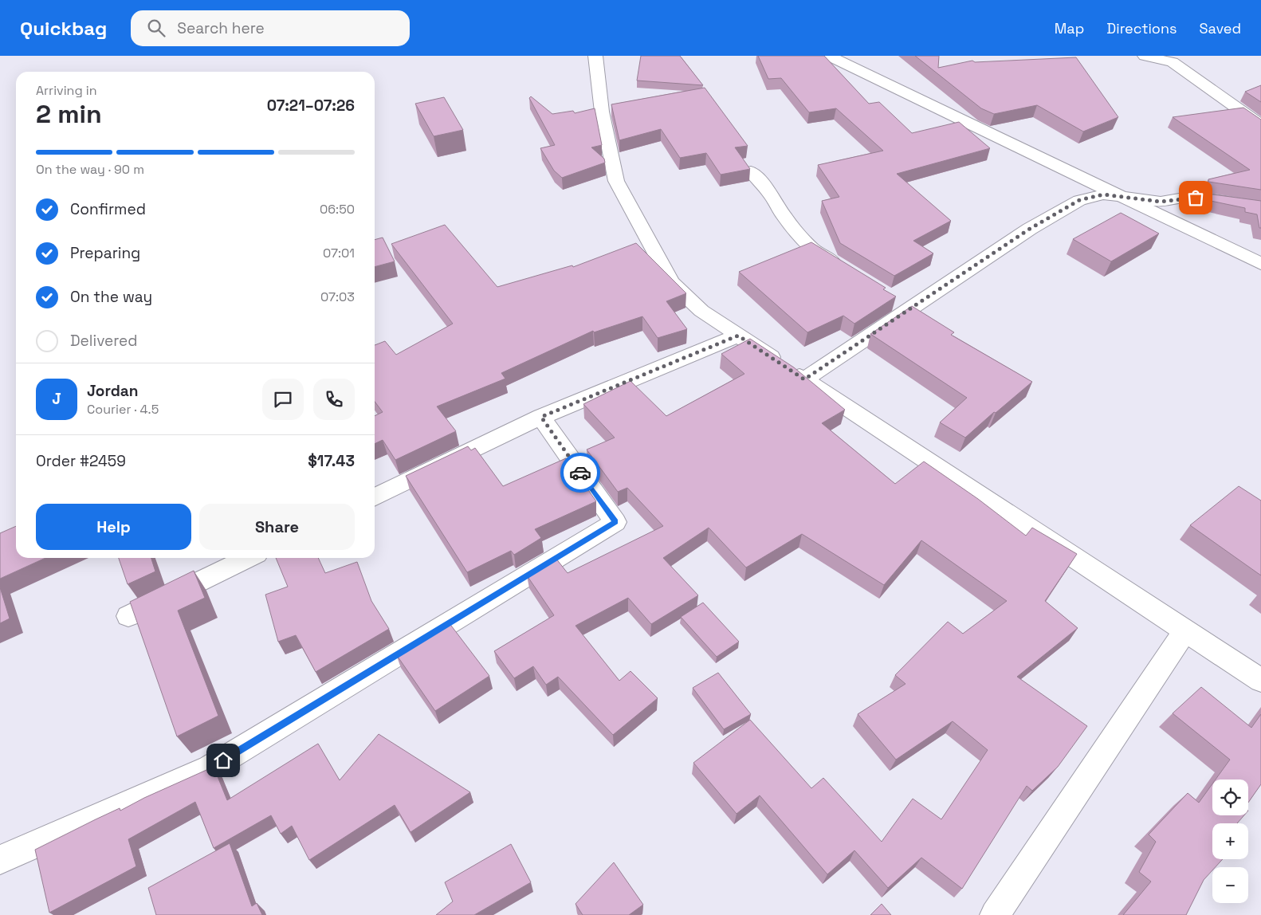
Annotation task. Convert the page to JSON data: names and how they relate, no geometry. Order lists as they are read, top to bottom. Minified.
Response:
{"page":{"header":"Quickbag","search":"Search here","nav":["Map","Directions","Saved"],"heading":["2 min","Arriving in","07:21–07:26"],"panel":["Jordan","Courier · 4.5","Order #2459","$17.43"],"bar":"On the way · 90 m","list":[["Confirmed","06:50"],["Preparing","07:01"],["On the way","07:03"],"Delivered"],"round":"J","buttons":["Help","Share"],"map_buttons":["+","−"]}}
